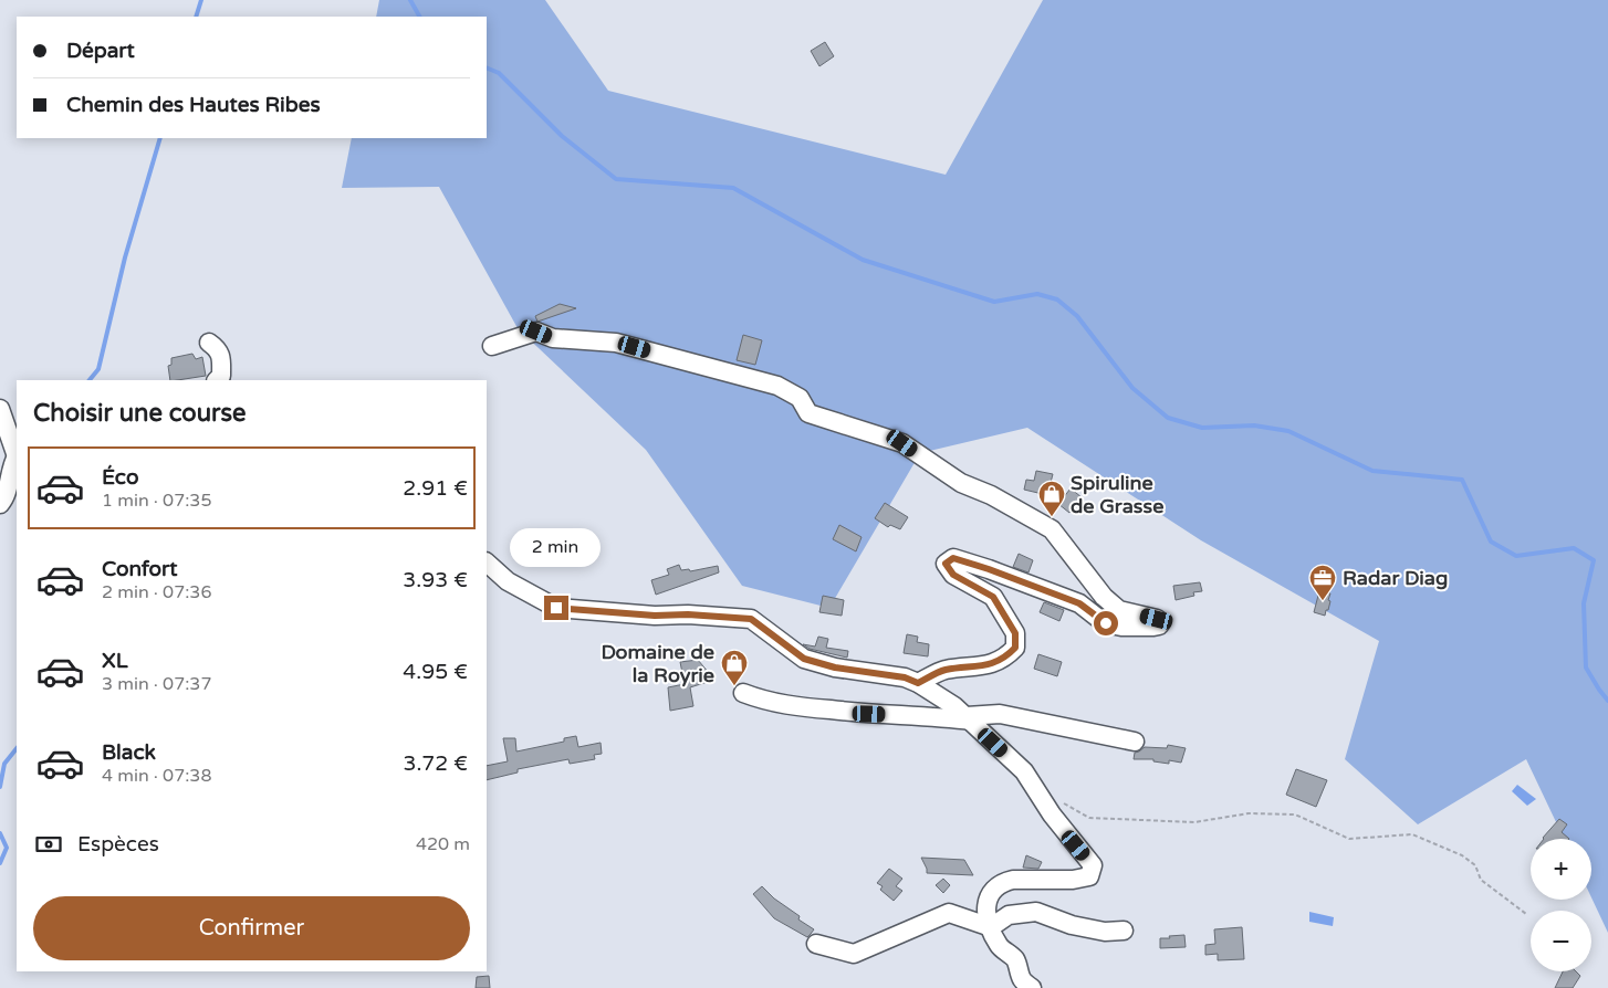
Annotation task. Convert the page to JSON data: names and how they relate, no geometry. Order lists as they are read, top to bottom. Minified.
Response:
{"places":{"shop":["Spiruline de Grasse","Domaine de la Royrie"],"office":["Radar Diag"]},"page":{"banner":["Départ","Chemin des Hautes Ribes"],"heading":"Choisir une course","list":[{"name":"Éco","note":"1 min · 07:35","value":"2.91 €"},{"name":"Confort","note":"2 min · 07:36","value":"3.93 €"},{"name":"XL","note":"3 min · 07:37","value":"4.95 €"},{"name":"Black","note":"4 min · 07:38","value":"3.72 €"}],"bubble":"2 min","pay":["Espèces","420 m"],"map_buttons":["+","−"],"buttons":"Confirmer"}}
